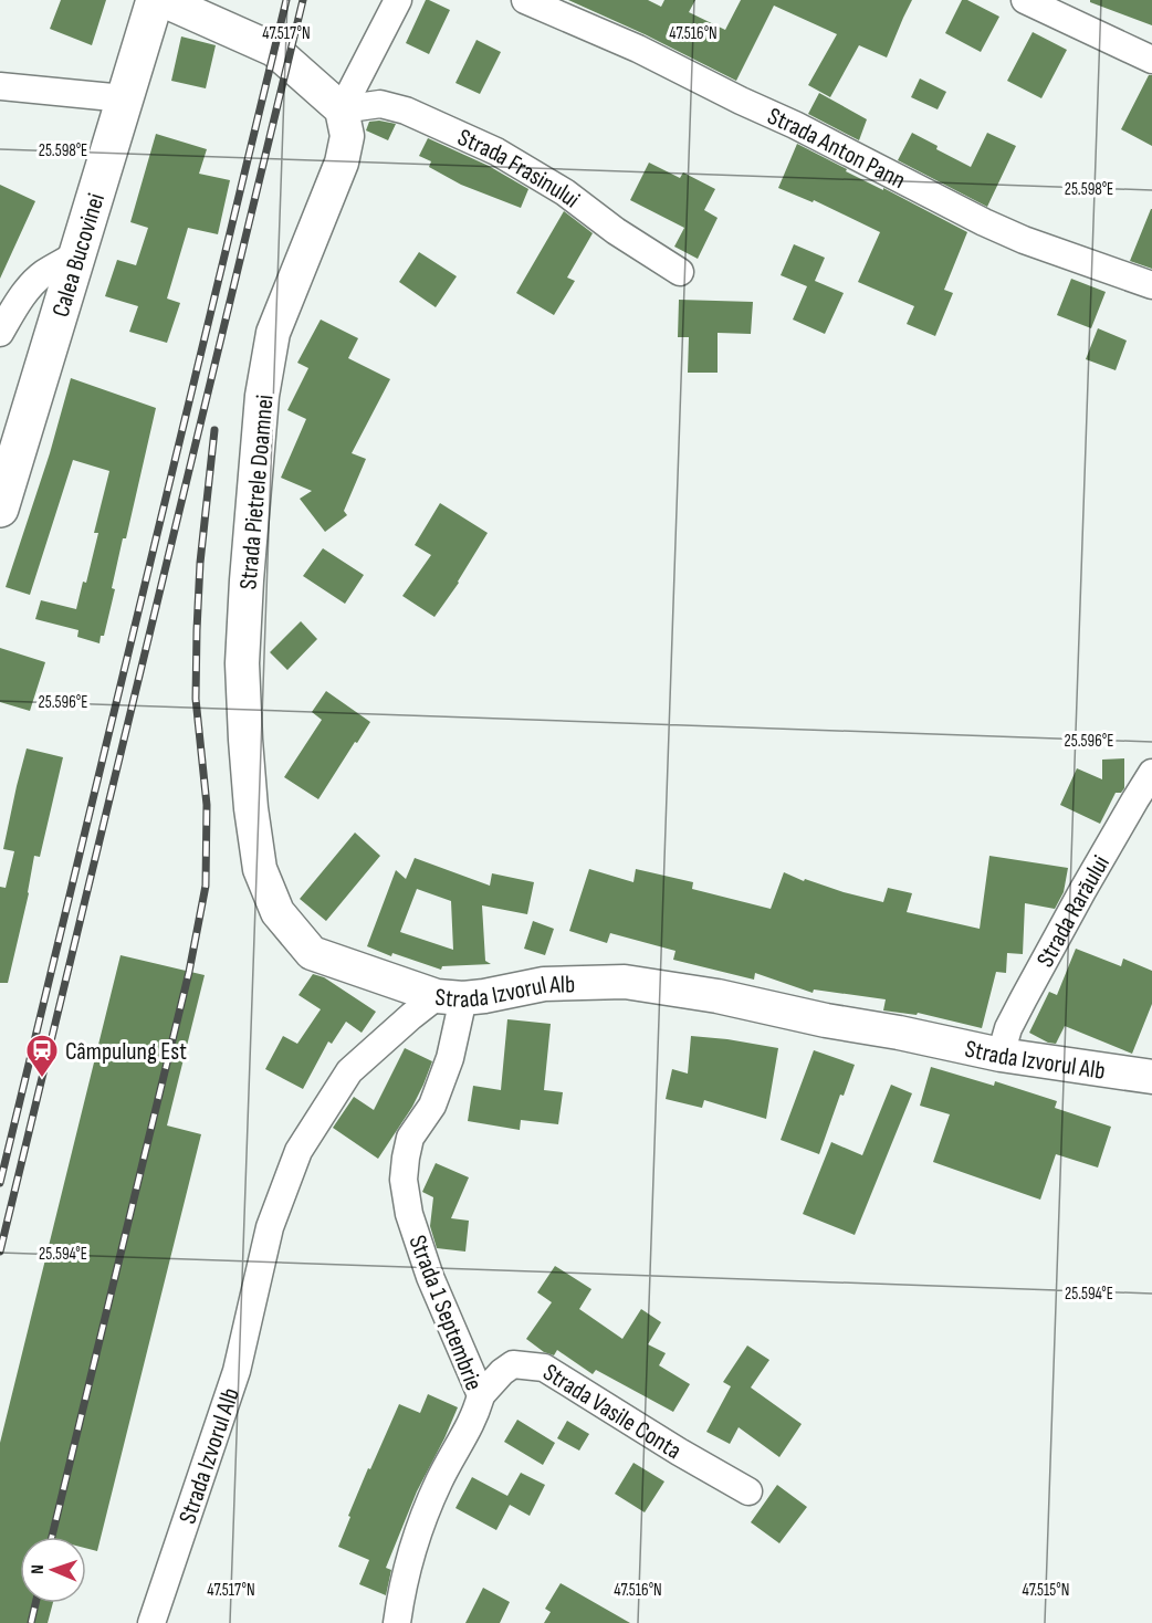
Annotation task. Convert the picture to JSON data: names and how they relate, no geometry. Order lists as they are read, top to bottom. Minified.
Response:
{"streets":{"highway":["Calea Bucovinei"],"street":["Strada Anton Pann","Strada Frasinului","Strada Pietrele Doamnei","Strada Rarăului","Strada Izvorul Alb","Strada 1 Septembrie","Strada Vasile Conta"]},"crossings":[["Strada Frasinului","Strada Pietrele Doamnei"],["Strada Pietrele Doamnei","Strada Izvorul Alb"],["Strada Pietrele Doamnei","Strada 1 Septembrie"],["Strada Rarăului","Strada Izvorul Alb"],["Strada Izvorul Alb","Strada 1 Septembrie"],["Strada 1 Septembrie","Strada Vasile Conta"]],"places":{"station":["Câmpulung Est"]},"north":"left","coordinates":["47.517°N","47.516°N","25.598°E","25.596°E","25.594°E","47.515°N"]}
